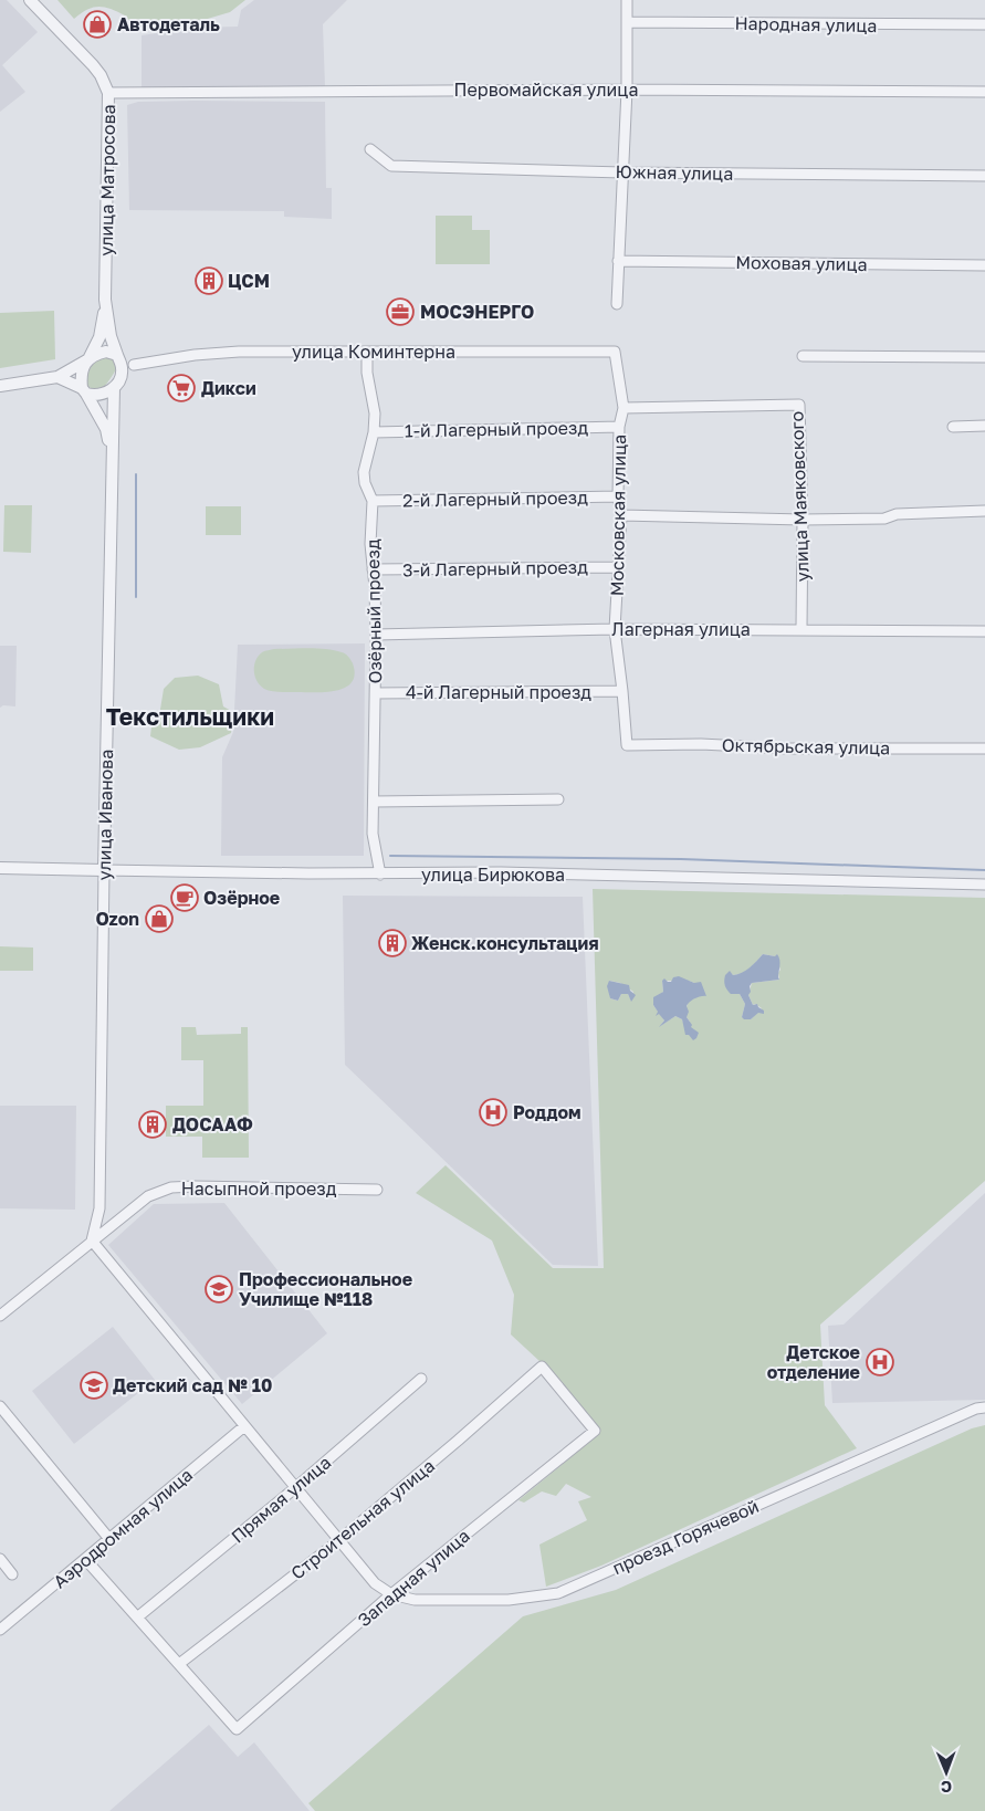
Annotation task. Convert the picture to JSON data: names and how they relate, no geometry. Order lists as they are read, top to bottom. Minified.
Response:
{"streets":{"street":["Народная улица","Первомайская улица","Южная улица","улица Матросова","Моховая улица","улица Коминтерна","1-й Лагерный проезд","улица Маяковского","2-й Лагерный проезд","Московская улица","3-й Лагерный проезд","Озёрный проезд","Лагерная улица","4-й Лагерный проезд","Октябрьская улица","улица Иванова","улица Бирюкова","Насыпной проезд","Прямая улица","Строительная улица","Аэродромная улица","проезд Горячевой","Западная улица"]},"crossings":[["Первомайская улица","улица Матросова"],["улица Матросова","улица Иванова"],["улица Коминтерна","Московская улица"],["улица Коминтерна","Озёрный проезд"],["1-й Лагерный проезд","Московская улица"],["1-й Лагерный проезд","Озёрный проезд"],["улица Маяковского","Московская улица"],["улица Маяковского","Лагерная улица"],["2-й Лагерный проезд","Московская улица"],["2-й Лагерный проезд","Озёрный проезд"],["Московская улица","3-й Лагерный проезд"],["Московская улица","Лагерная улица"],["Московская улица","4-й Лагерный проезд"],["Московская улица","Октябрьская улица"],["3-й Лагерный проезд","Озёрный проезд"],["Озёрный проезд","Лагерная улица"],["Озёрный проезд","4-й Лагерный проезд"],["Озёрный проезд","улица Бирюкова"],["улица Иванова","улица Бирюкова"],["улица Иванова","Насыпной проезд"],["улица Иванова","проезд Горячевой"],["Насыпной проезд","проезд Горячевой"],["Прямая улица","проезд Горячевой"],["Строительная улица","проезд Горячевой"],["Строительная улица","Западная улица"],["Аэродромная улица","проезд Горячевой"],["проезд Горячевой","Западная улица"]],"districts":["Текстильщики"],"places":{"shop":["Автодеталь","Ozon"],"building":["ЦСМ","Женск.консультация","ДОСААФ"],"office":["МОСЭНЕРГО"],"supermarket":["Дикси"],"cafe":["Озёрное"],"hospital":["Роддом","Детское отделение"],"school or university":["Профессиональное Училище №118","Детский сад № 10"]},"north":"bottom"}
